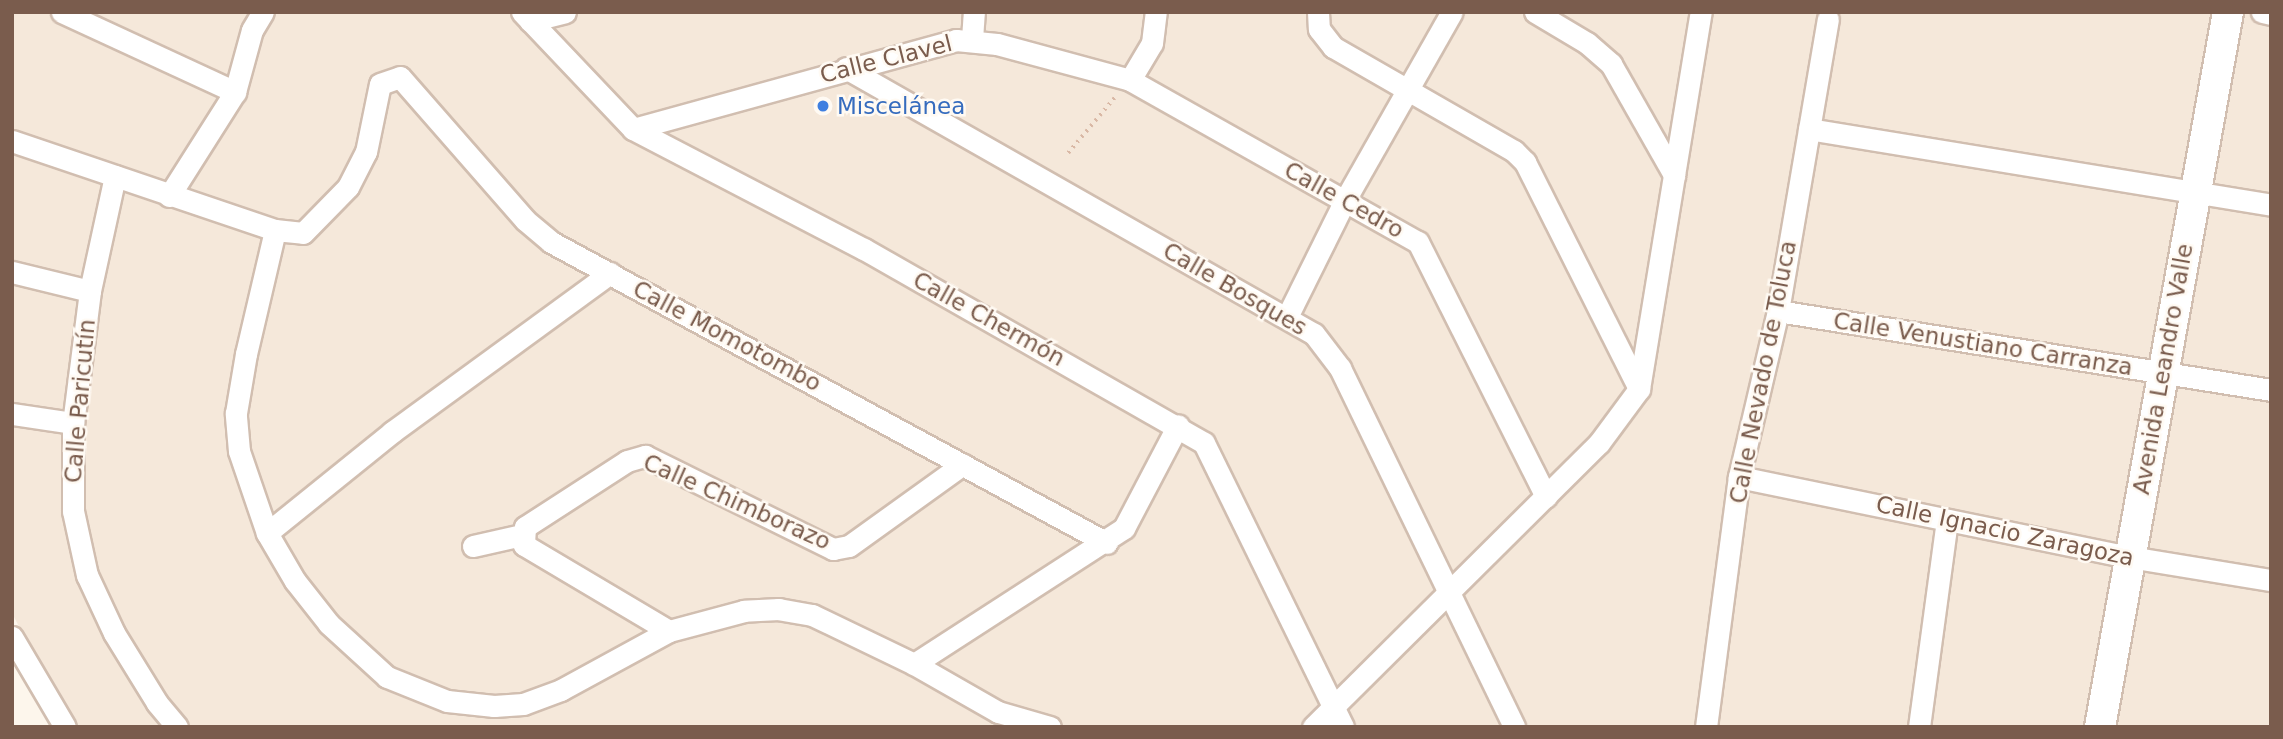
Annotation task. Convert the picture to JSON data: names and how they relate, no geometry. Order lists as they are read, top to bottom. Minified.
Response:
{"streets":{"street":["Calle Clavel","Calle Cedro","Calle Bosques","Calle Chermón","Calle Momotombo","Calle Venustiano Carranza","Avenida Leandro Valle","Calle Nevado de Toluca","Calle Paricutín","Calle Chimborazo","Calle Ignacio Zaragoza"]},"crossings":[["Calle Clavel","Calle Cedro"],["Calle Clavel","Calle Bosques"],["Calle Clavel","Calle Chermón"],["Calle Momotombo","Calle Chimborazo"],["Calle Venustiano Carranza","Avenida Leandro Valle"],["Calle Venustiano Carranza","Calle Nevado de Toluca"],["Avenida Leandro Valle","Calle Ignacio Zaragoza"],["Calle Nevado de Toluca","Calle Ignacio Zaragoza"]],"places":["Miscelánea"]}
